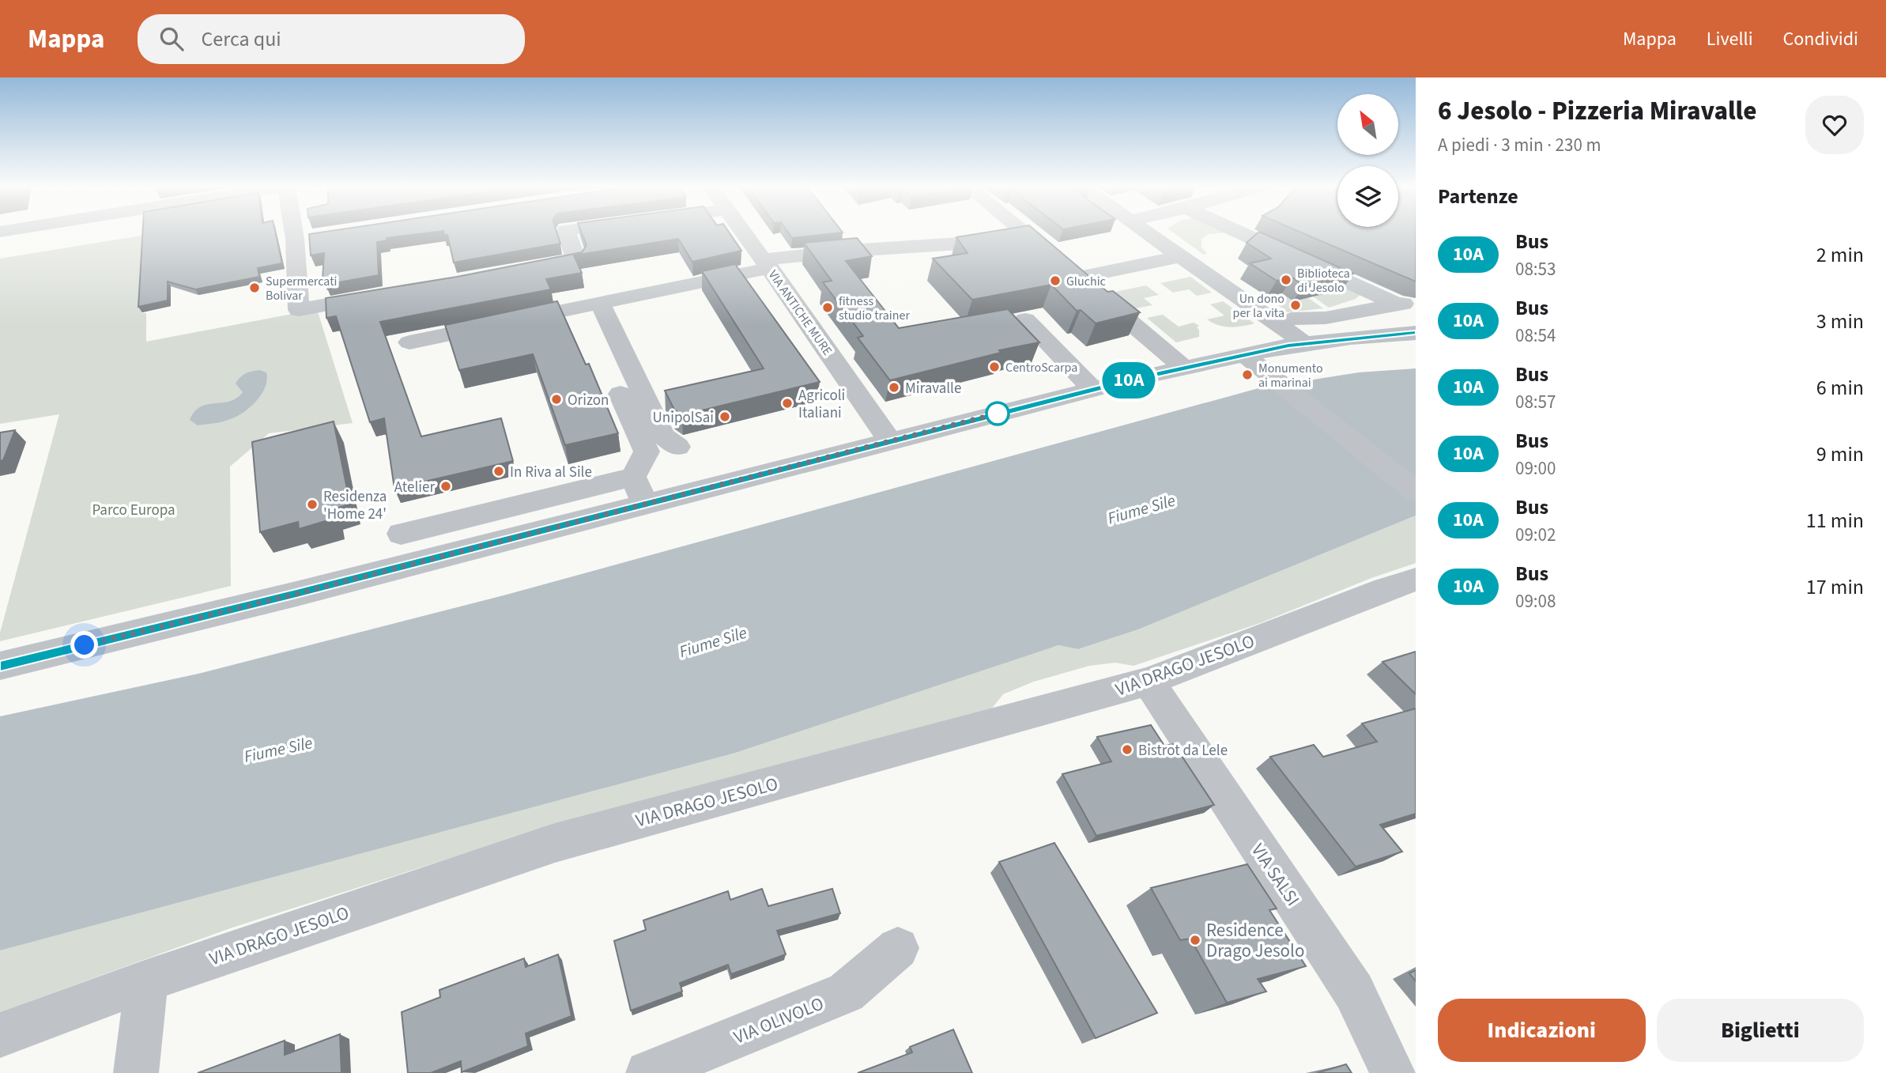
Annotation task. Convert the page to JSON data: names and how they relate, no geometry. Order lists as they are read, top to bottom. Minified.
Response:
{"streets":{"street":["VIA ANTICHE MURE","VIA DRAGO JESOLO","VIA SALSI","VIA OLIVOLO"]},"crossings":[["VIA DRAGO JESOLO","VIA SALSI"]],"water":["Fiume Sile"],"parks":["Parco Europa"],"places":["Biblioteca di Jesolo","Gluchic","Supermercati Bolivar","Un dono per la vita","fitness studio trainer","CentroScarpa","Monumento ai marinai","Miravalle","Orizon","Agricoli Italiani","UnipolSai","In Riva al Sile","Atelier","Residenza 'Home 24'","Bistrot da Lele","Residence Drago Jesolo"],"lines":["bus line 10A"],"north":"top left","page":{"header":"Mappa","search":"Cerca qui","nav":["Mappa","Livelli","Condividi"],"on_map":"10A","heading":[["6 Jesolo - Pizzeria Miravalle","A piedi · 3 min · 230 m"],"Partenze"],"list":[{"mark":"10A","name":"Bus","note":"08:53","value":"2 min"},{"mark":"10A","name":"Bus","note":"08:54","value":"3 min"},{"mark":"10A","name":"Bus","note":"08:57","value":"6 min"},{"mark":"10A","name":"Bus","note":"09:00","value":"9 min"},{"mark":"10A","name":"Bus","note":"09:02","value":"11 min"},{"mark":"10A","name":"Bus","note":"09:08","value":"17 min"}],"buttons":["Indicazioni","Biglietti"]}}
